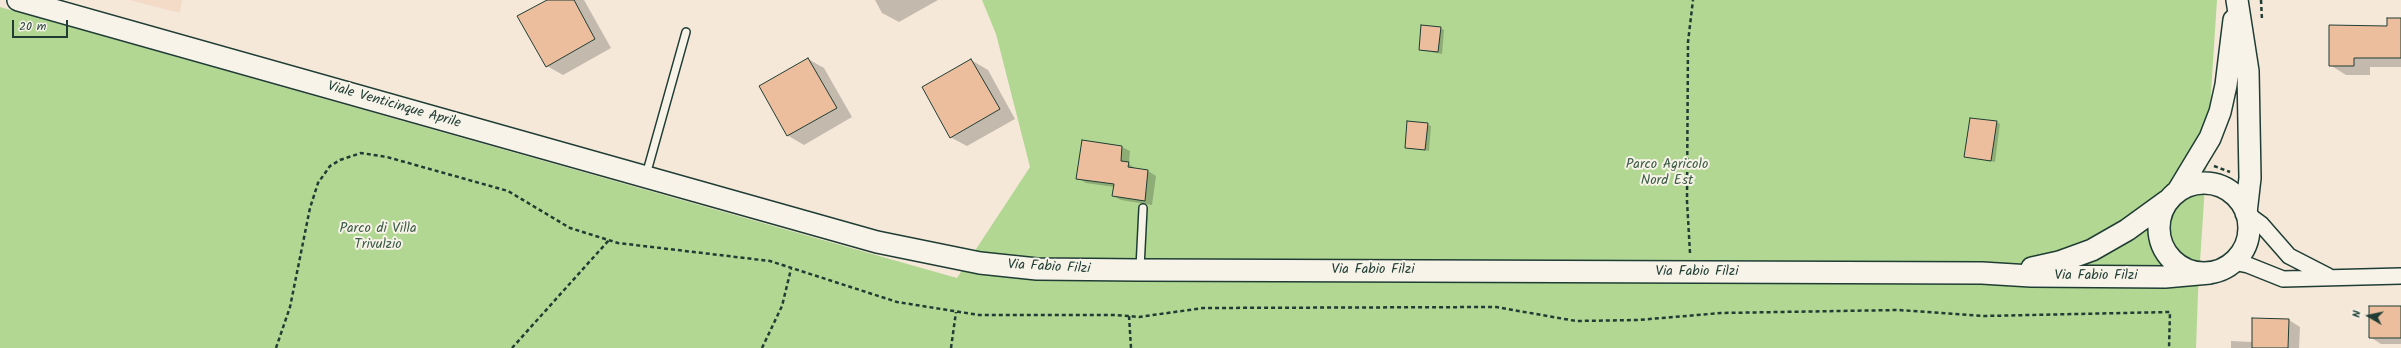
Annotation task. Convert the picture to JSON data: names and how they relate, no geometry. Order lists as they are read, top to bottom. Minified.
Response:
{"streets":{"street":["Viale Venticinque Aprile","Via Fabio Filzi"]},"crossings":[["Viale Venticinque Aprile","Via Fabio Filzi"]],"parks":["Parco Agricolo Nord Est","Parco di Villa Trivulzio"],"scale_bar":"20 m","north":"left"}
